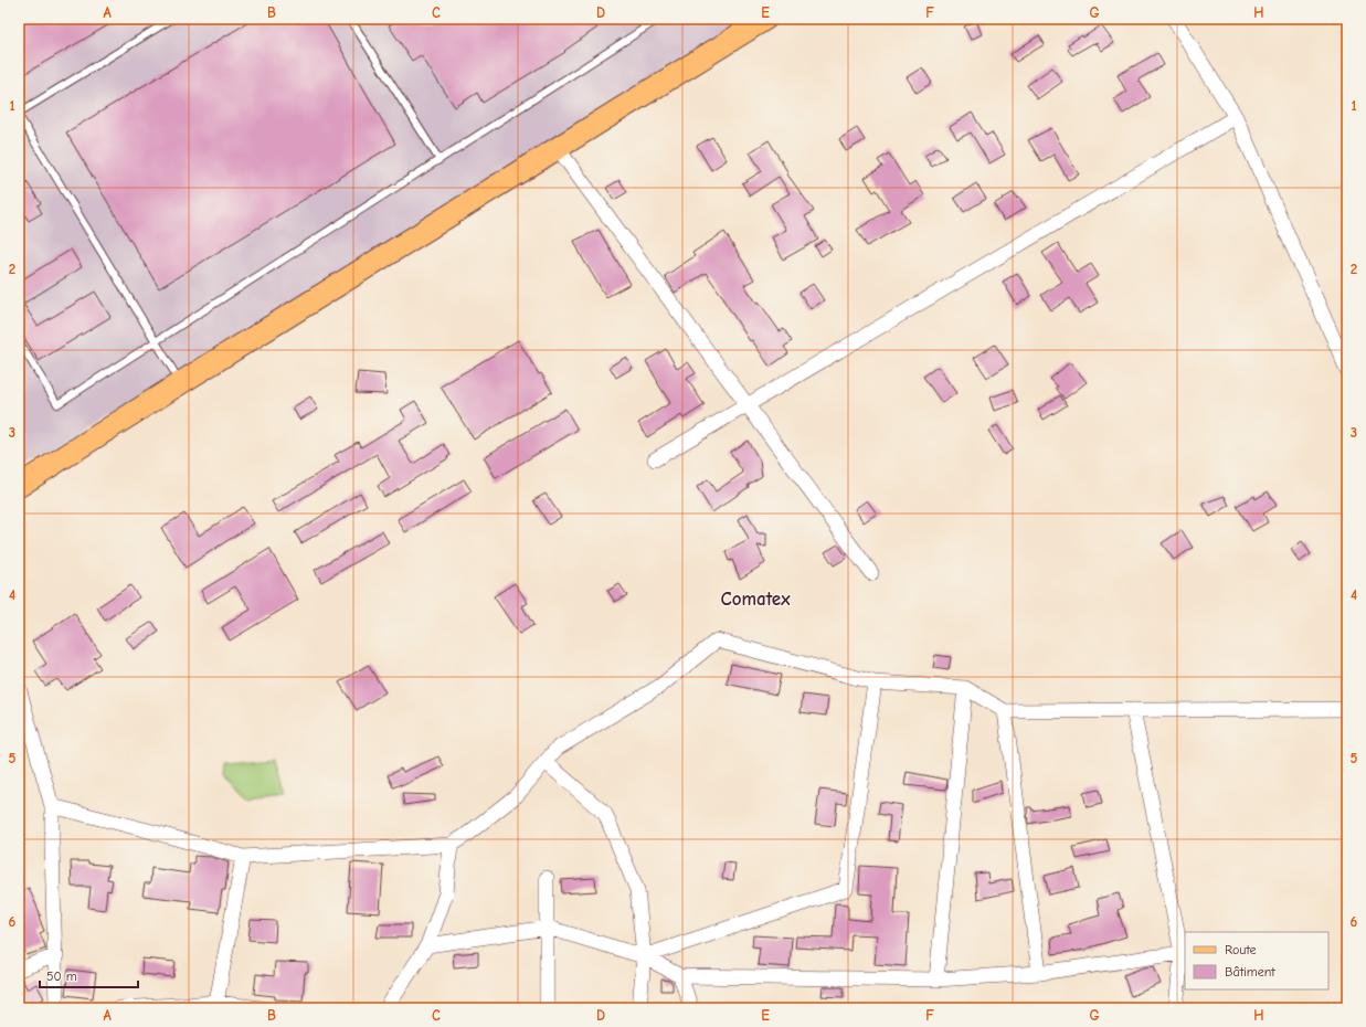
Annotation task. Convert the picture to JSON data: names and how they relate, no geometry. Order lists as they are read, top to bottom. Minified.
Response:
{"districts":["Comatex"],"legend":["Route","Bâtiment"],"scale_bar":"50 m","grid":{"columns":["A","B","C","D","E","F","G","H"],"rows":["1","2","3","4","5","6"]}}
